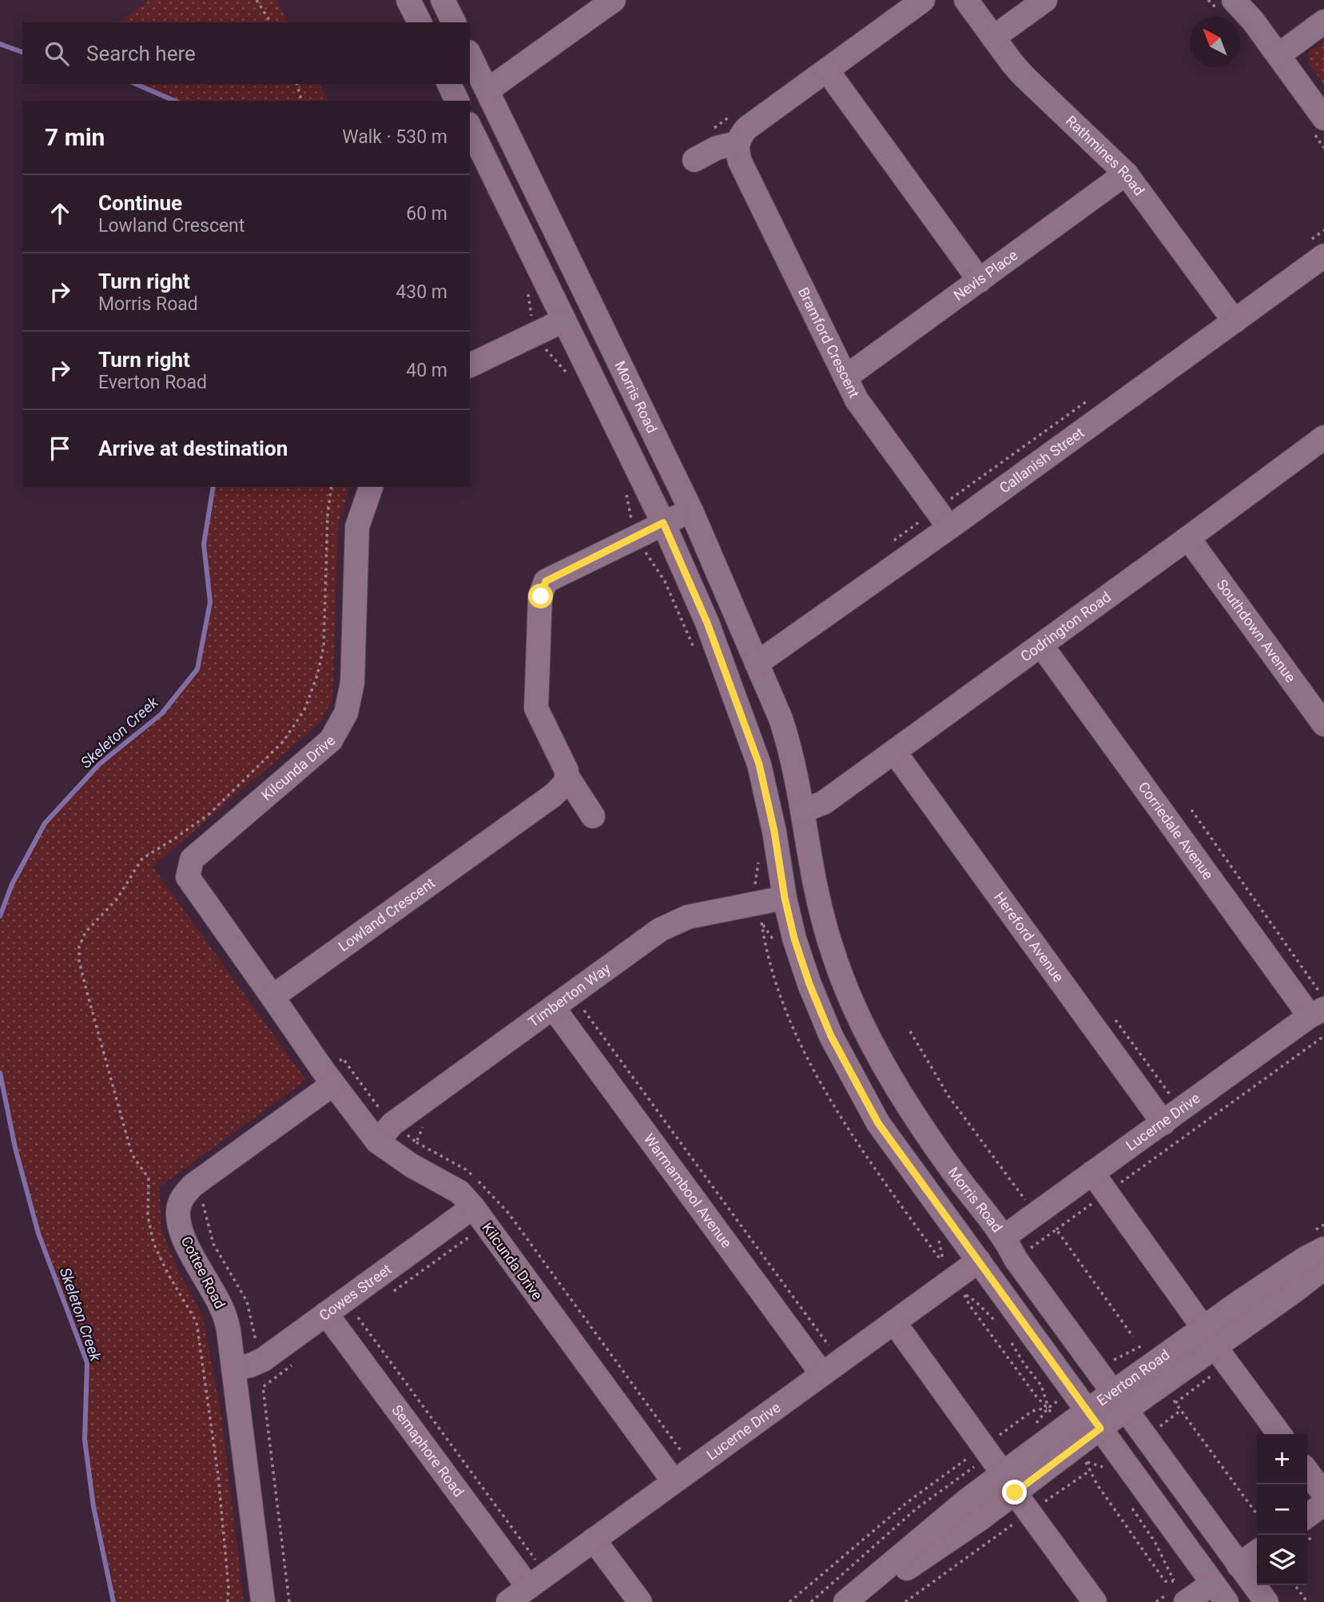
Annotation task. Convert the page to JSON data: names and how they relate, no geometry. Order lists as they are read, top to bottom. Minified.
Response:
{"streets":{"street":["Rathmines Road","Nevis Place","Bramford Crescent","Morris Road","Callanish Street","Codrington Road","Southdown Avenue","Kilcunda Drive","Corriedale Avenue","Lowland Crescent","Hereford Avenue","Timberton Way","Lucerne Drive","Warrnambool Avenue","Cottee Road","Cowes Street","Everton Road","Semaphore Road"]},"crossings":[["Rathmines Road","Nevis Place"],["Rathmines Road","Callanish Street"],["Nevis Place","Bramford Crescent"],["Bramford Crescent","Callanish Street"],["Morris Road","Callanish Street"],["Morris Road","Codrington Road"],["Morris Road","Lucerne Drive"],["Morris Road","Everton Road"],["Codrington Road","Southdown Avenue"],["Codrington Road","Corriedale Avenue"],["Codrington Road","Hereford Avenue"],["Kilcunda Drive","Lowland Crescent"],["Kilcunda Drive","Timberton Way"],["Kilcunda Drive","Lucerne Drive"],["Kilcunda Drive","Cottee Road"],["Kilcunda Drive","Cowes Street"],["Corriedale Avenue","Lucerne Drive"],["Hereford Avenue","Lucerne Drive"],["Timberton Way","Warrnambool Avenue"],["Lucerne Drive","Warrnambool Avenue"],["Lucerne Drive","Semaphore Road"],["Cottee Road","Cowes Street"],["Cowes Street","Semaphore Road"]],"water":["Skeleton Creek"],"north":"top left","page":{"search":"Search here","heading":["7 min","Walk · 530 m"],"list":[["Continue","Lowland Crescent","60 m"],["Turn right","Morris Road","430 m"],["Turn right","Everton Road","40 m"],"Arrive at destination"],"map_buttons":["+","−"]}}
